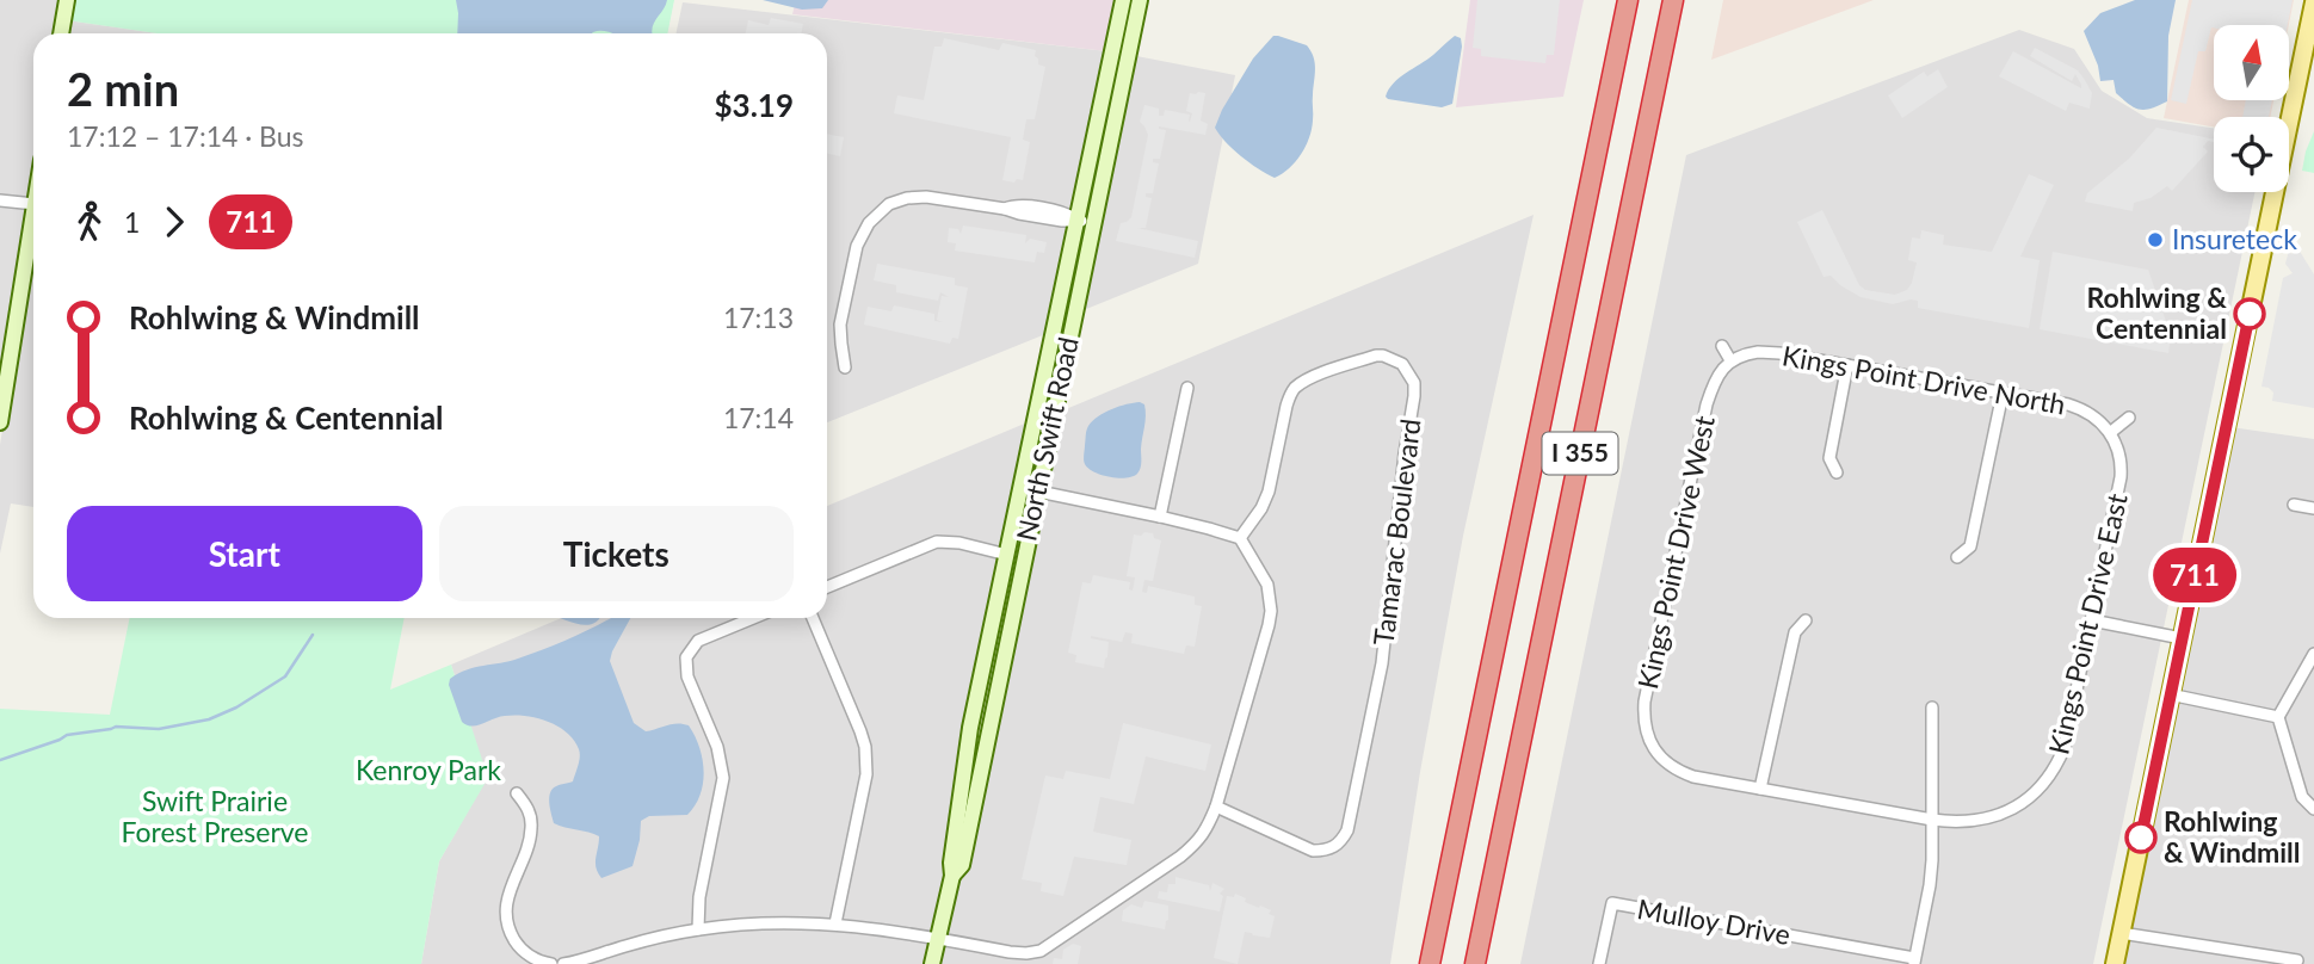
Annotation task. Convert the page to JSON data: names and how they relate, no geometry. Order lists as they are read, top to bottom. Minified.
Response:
{"streets":{"highway":["I 355"],"street":["Kings Point Drive North","North Swift Road","Tamarac Boulevard","Kings Point Drive West","Kings Point Drive East","Mulloy Drive"]},"crossings":[["Kings Point Drive North","Kings Point Drive West"],["Kings Point Drive North","Kings Point Drive East"]],"parks":["Kenroy Park","Swift Prairie Forest Preserve"],"places":["Insureteck","Rohlwing & Centennial","Rohlwing & Windmill"],"lines":["bus line 711"],"north":"top","page":{"on_map":"711","heading":["2 min","17:12 – 17:14 · Bus","$3.19"],"legs":["1","711"],"list":[{"name":"Rohlwing & Windmill","value":"17:13"},{"name":"Rohlwing & Centennial","value":"17:14"}],"buttons":["Start","Tickets"]}}
